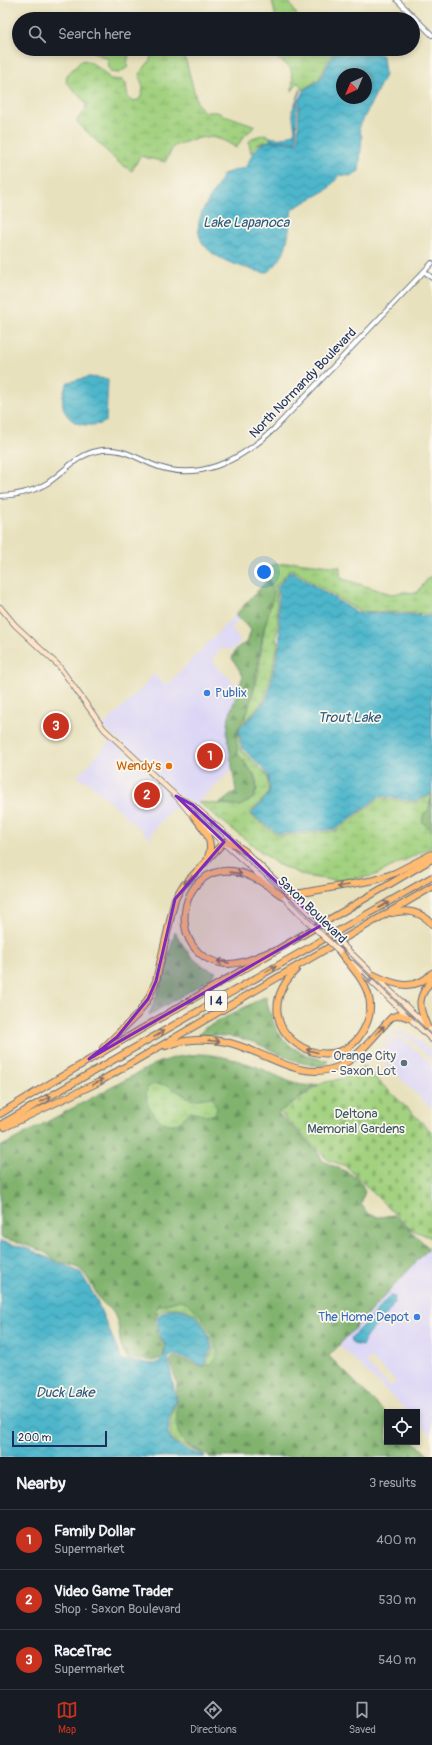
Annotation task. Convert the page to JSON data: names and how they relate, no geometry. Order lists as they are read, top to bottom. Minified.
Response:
{"streets":{"highway":["I 4"],"main road":["Saxon Boulevard"],"street":["North Normandy Boulevard"]},"water":["Lake Lapanoca","Trout Lake","Duck Lake"],"parks":["Deltona Memorial Gardens"],"places":["Publix","Wendy's","Orange City - Saxon Lot","The Home Depot"],"scale_bar":"200 m","north":"bottom left","page":{"search":"Search here","pins":["3","1","2"],"scale":"200 m","heading":["Nearby","3 results"],"list":[{"mark":"1","name":"Family Dollar","note":"Supermarket","value":"400 m"},{"mark":"2","name":"Video Game Trader","note":"Shop · Saxon Boulevard","value":"530 m"},{"mark":"3","name":"RaceTrac","note":"Supermarket","value":"540 m"}],"nav":["Map","Directions","Saved"]}}
